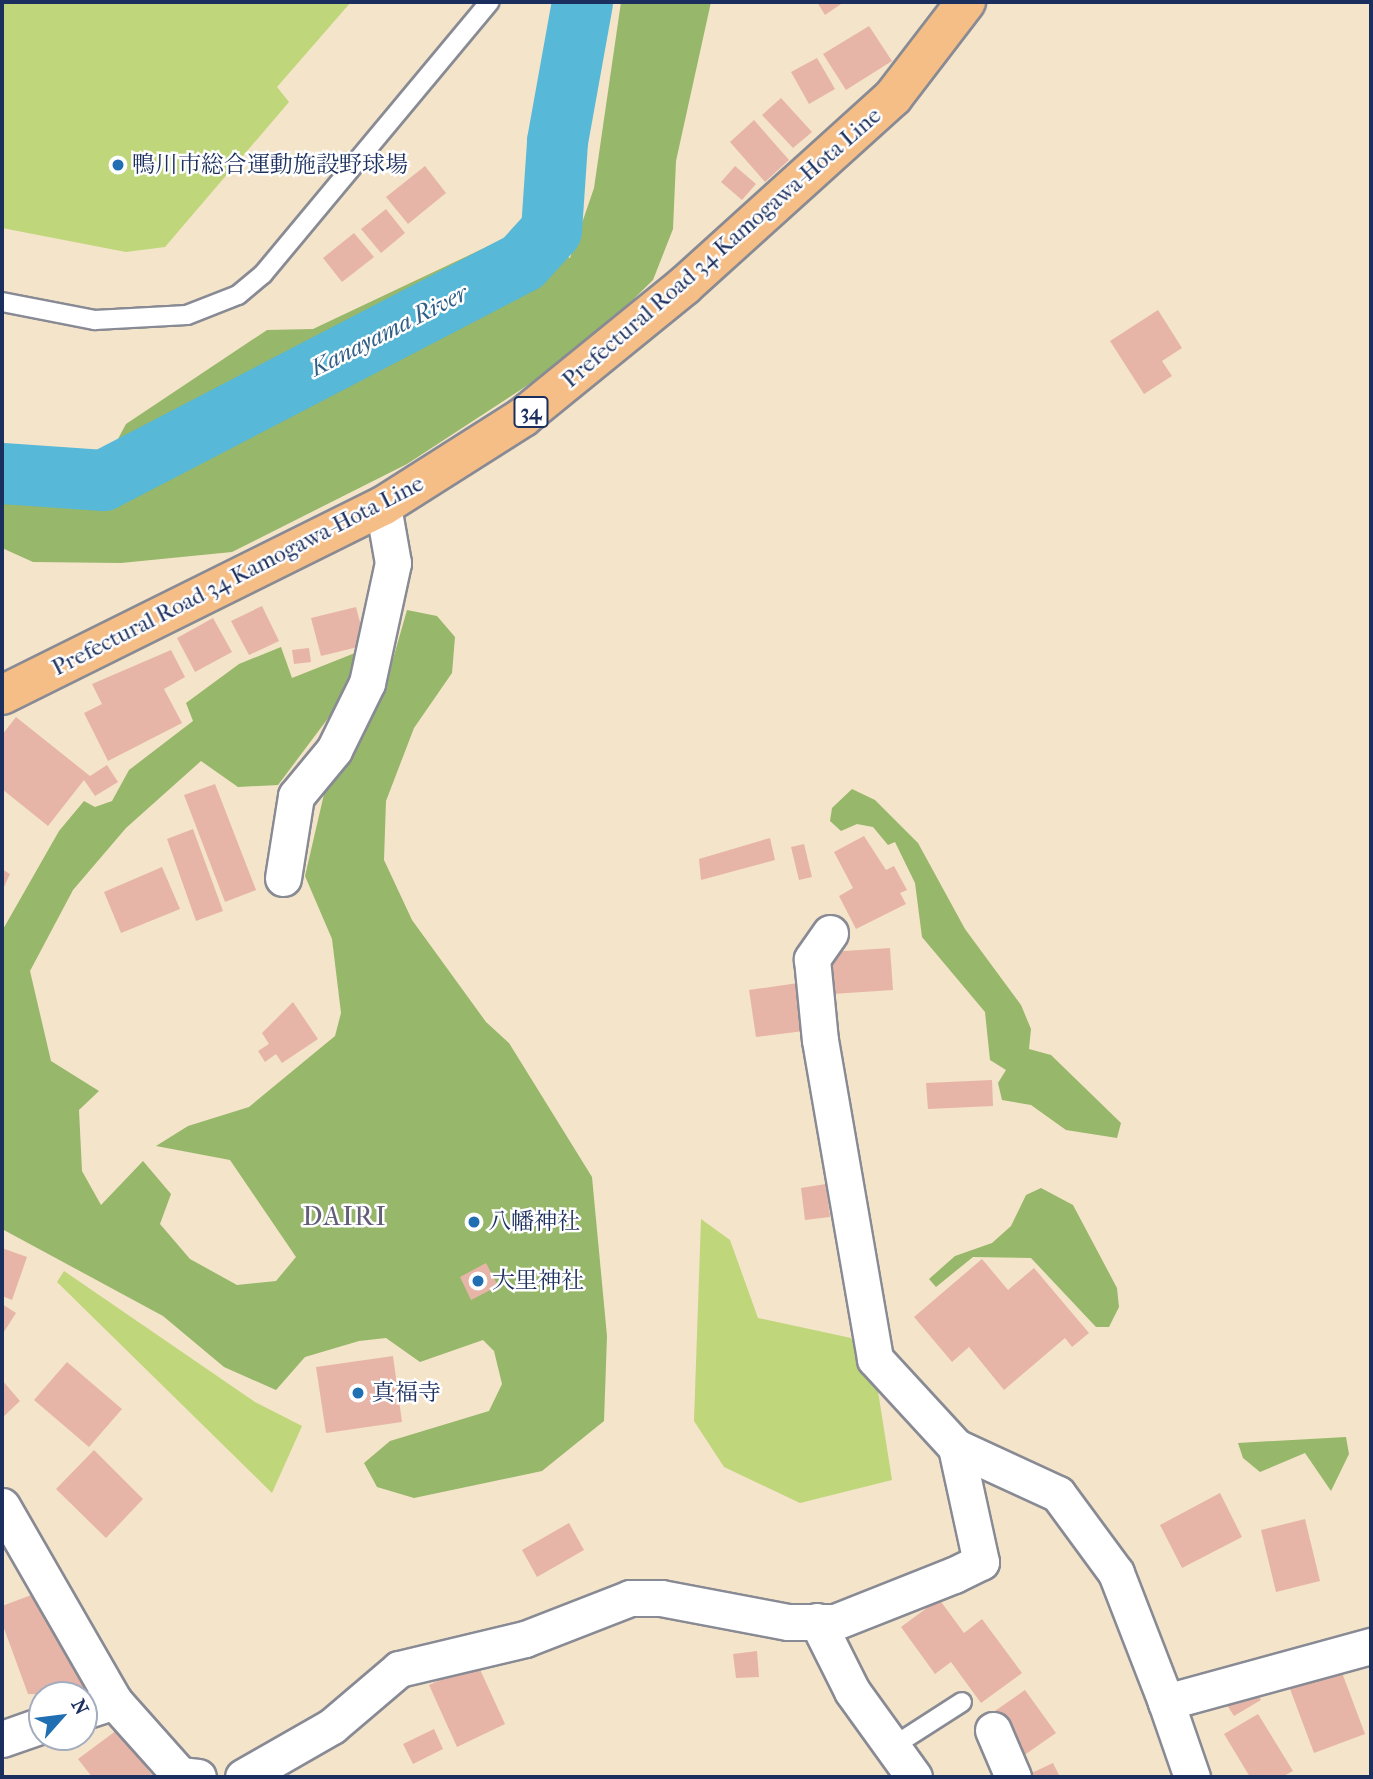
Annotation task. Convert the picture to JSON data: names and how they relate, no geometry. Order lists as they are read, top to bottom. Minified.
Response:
{"streets":{"main road":["Prefectural Road 34 Kamogawa-Hota Line","34"]},"districts":["DAIRI"],"water":["Kanayama River"],"places":["鴨川市総合運動施設野球場","八幡神社","大里神社","真福寺"],"north":"top right"}
